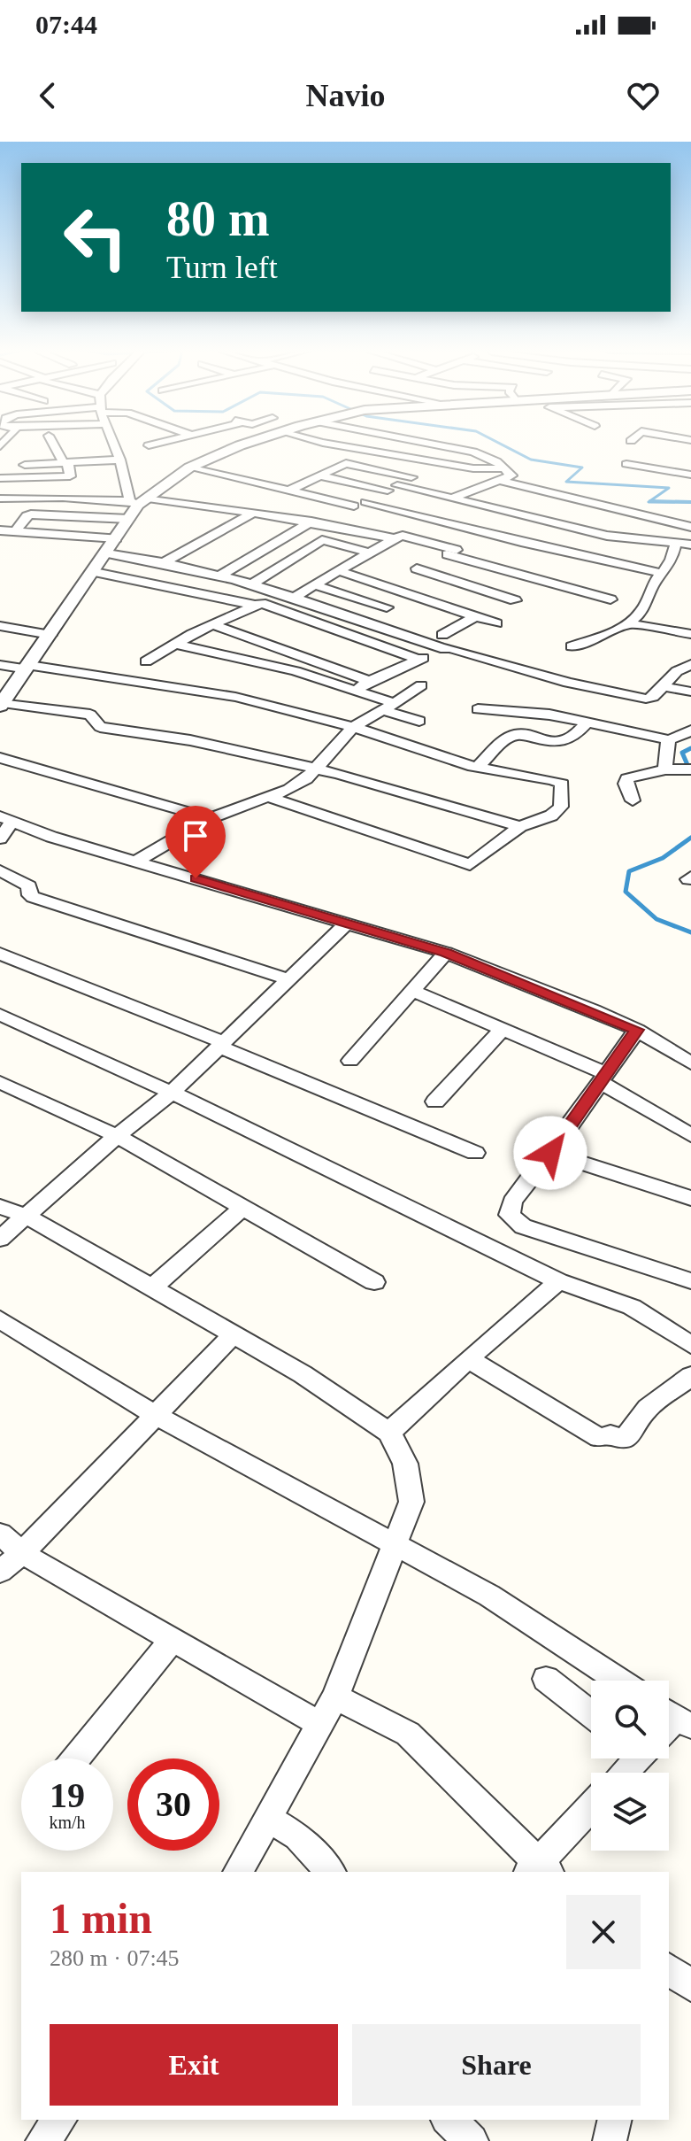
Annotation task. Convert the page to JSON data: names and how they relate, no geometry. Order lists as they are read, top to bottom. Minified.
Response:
{"page":{"status":"07:44","header":"Navio","turn":["80 m","Turn left"],"speed":"19 km/h","limit":"30","heading":["1 min","280 m · 07:45"],"buttons":["Exit","Share"]}}
